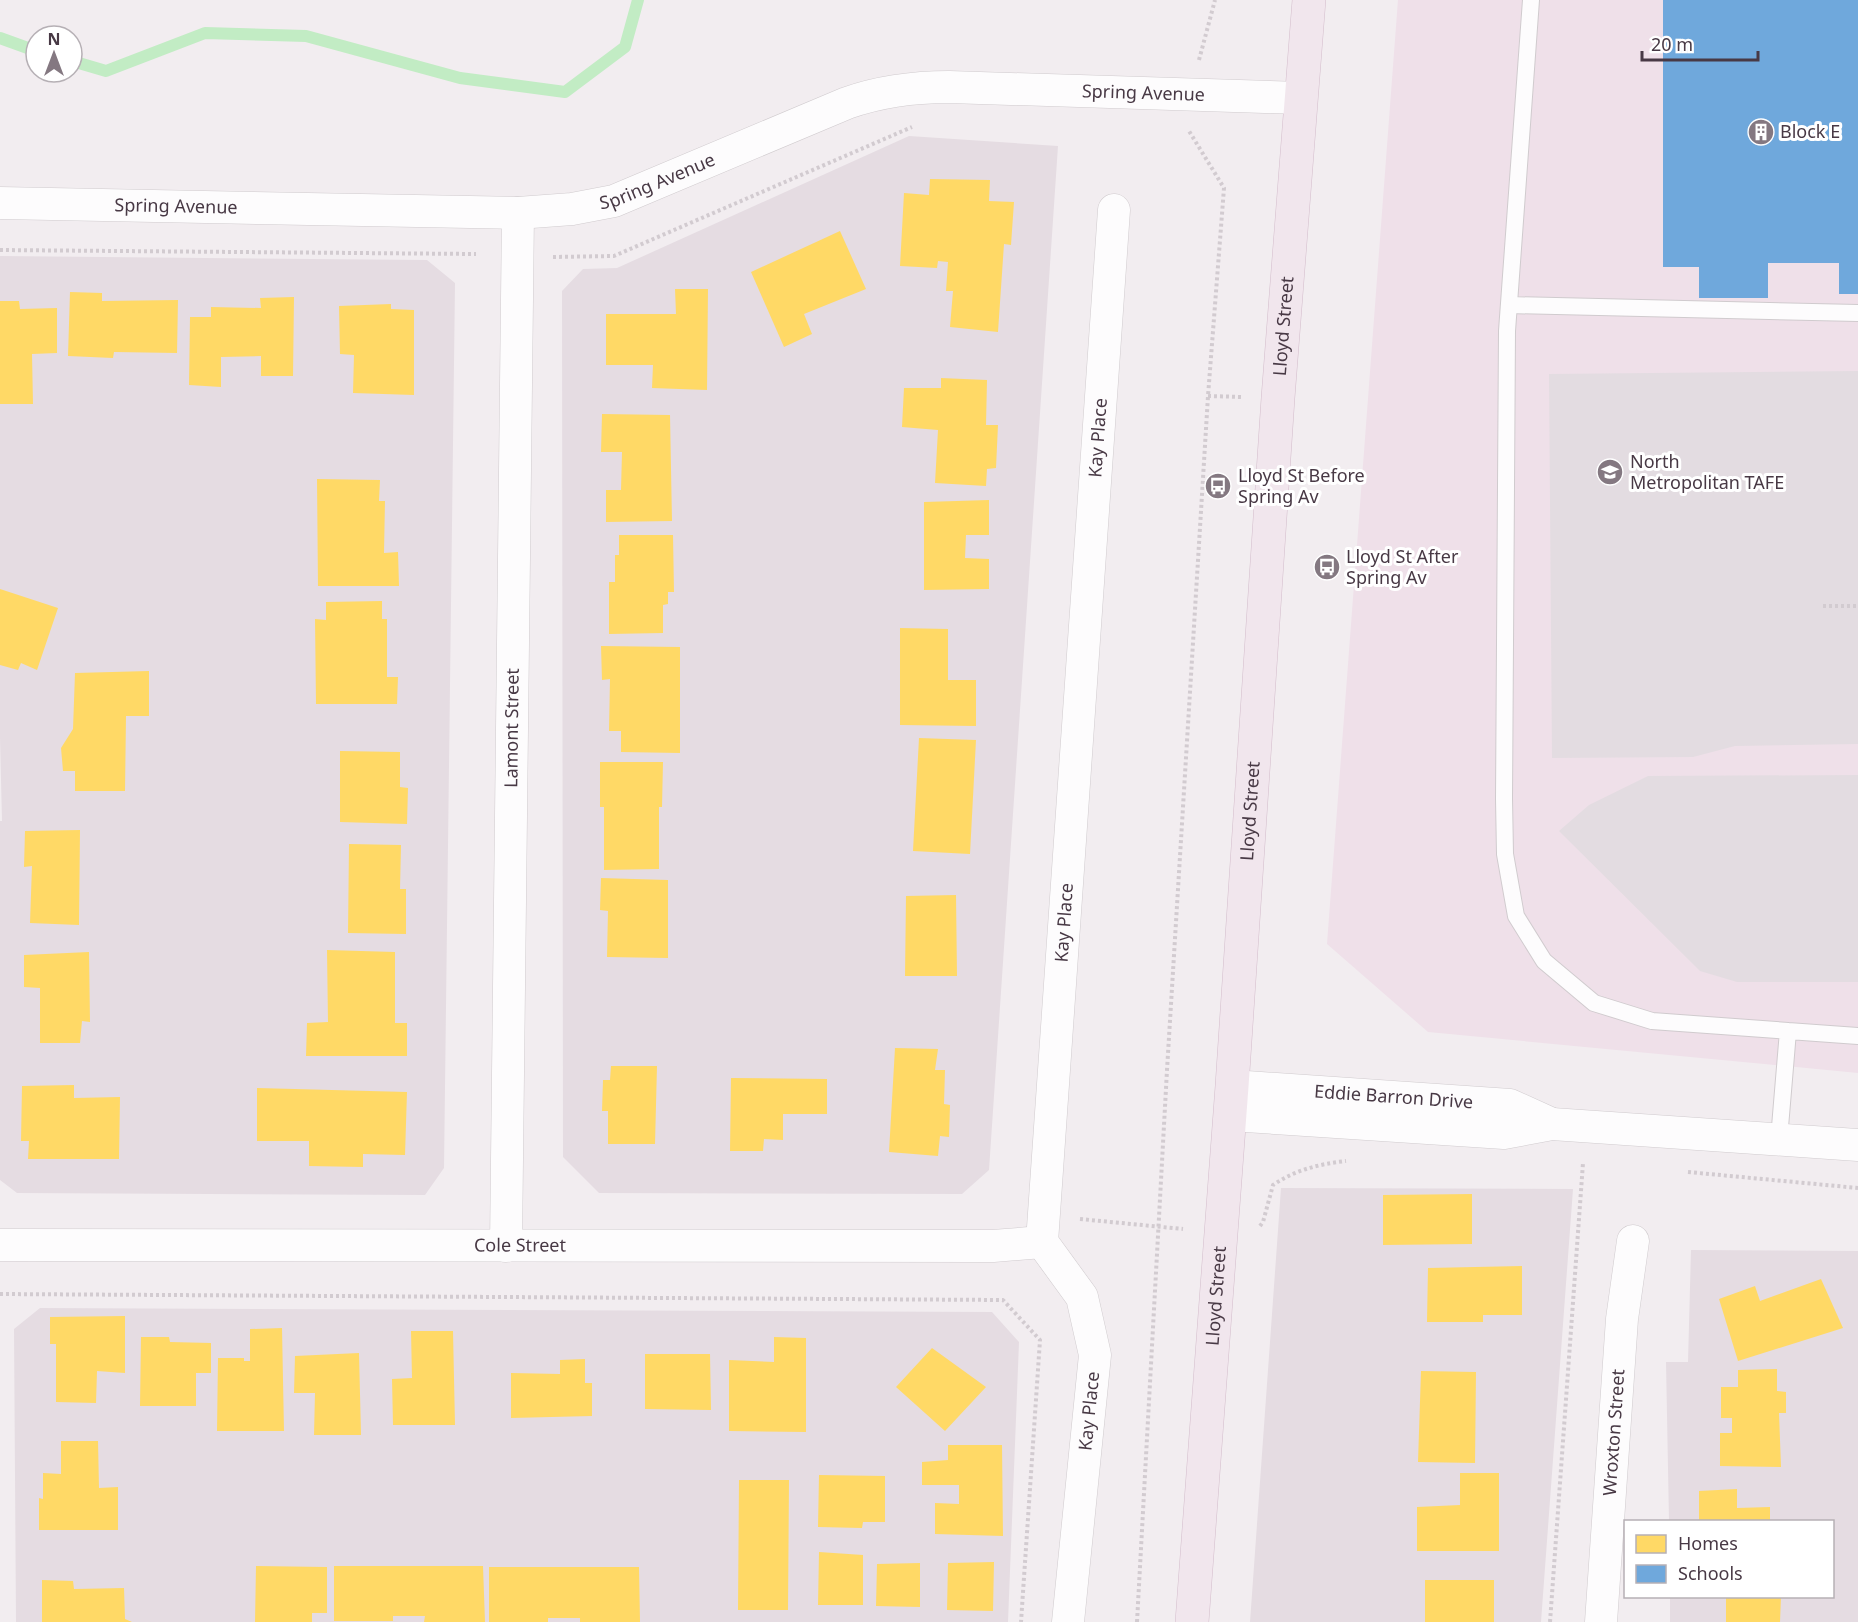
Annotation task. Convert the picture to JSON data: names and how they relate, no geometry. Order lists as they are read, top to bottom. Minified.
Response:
{"streets":{"main road":["Lloyd Street"],"street":["Spring Avenue","Kay Place","Lamont Street","Eddie Barron Drive","Cole Street","Wroxton Street"]},"crossings":[["Spring Avenue","Lloyd Street"],["Spring Avenue","Lamont Street"],["Lloyd Street","Eddie Barron Drive"],["Kay Place","Cole Street"],["Lamont Street","Cole Street"]],"places":{"building":["Block E"],"school or university":["North Metropolitan TAFE"],"bus stop":["Lloyd St Before Spring Av","Lloyd St After Spring Av"]},"legend":["Homes","Schools"],"scale_bar":"20 m","north":"top"}
